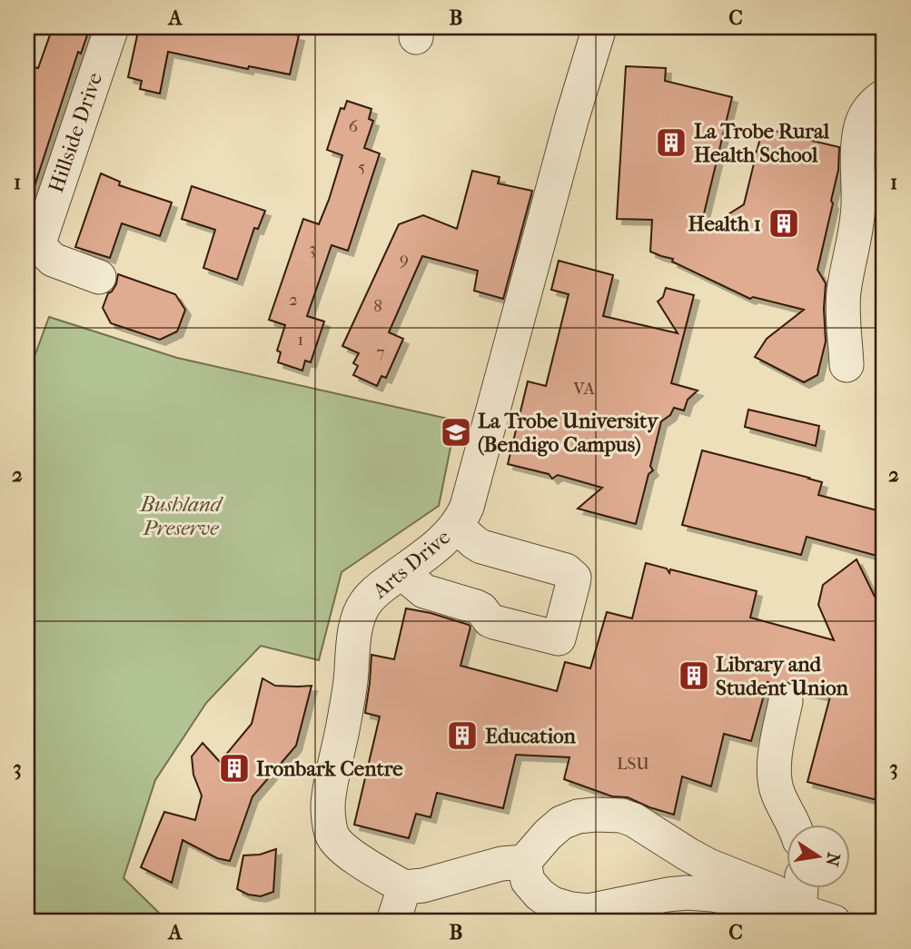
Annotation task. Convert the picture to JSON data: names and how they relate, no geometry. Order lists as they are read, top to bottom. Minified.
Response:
{"streets":{"lane":["Hillside Drive","Arts Drive"]},"parks":["Bushland Preserve"],"places":{"building":["La Trobe Rural Health School","Health 1","Library and Student Union","Education","Ironbark Centre"],"school or university":["La Trobe University (Bendigo Campus)"]},"house_numbers":["6","5","3","9","2","8","1","7","VA","LSU"],"north":"right","grid":{"columns":["A","B","C"],"rows":["1","2","3"]}}
